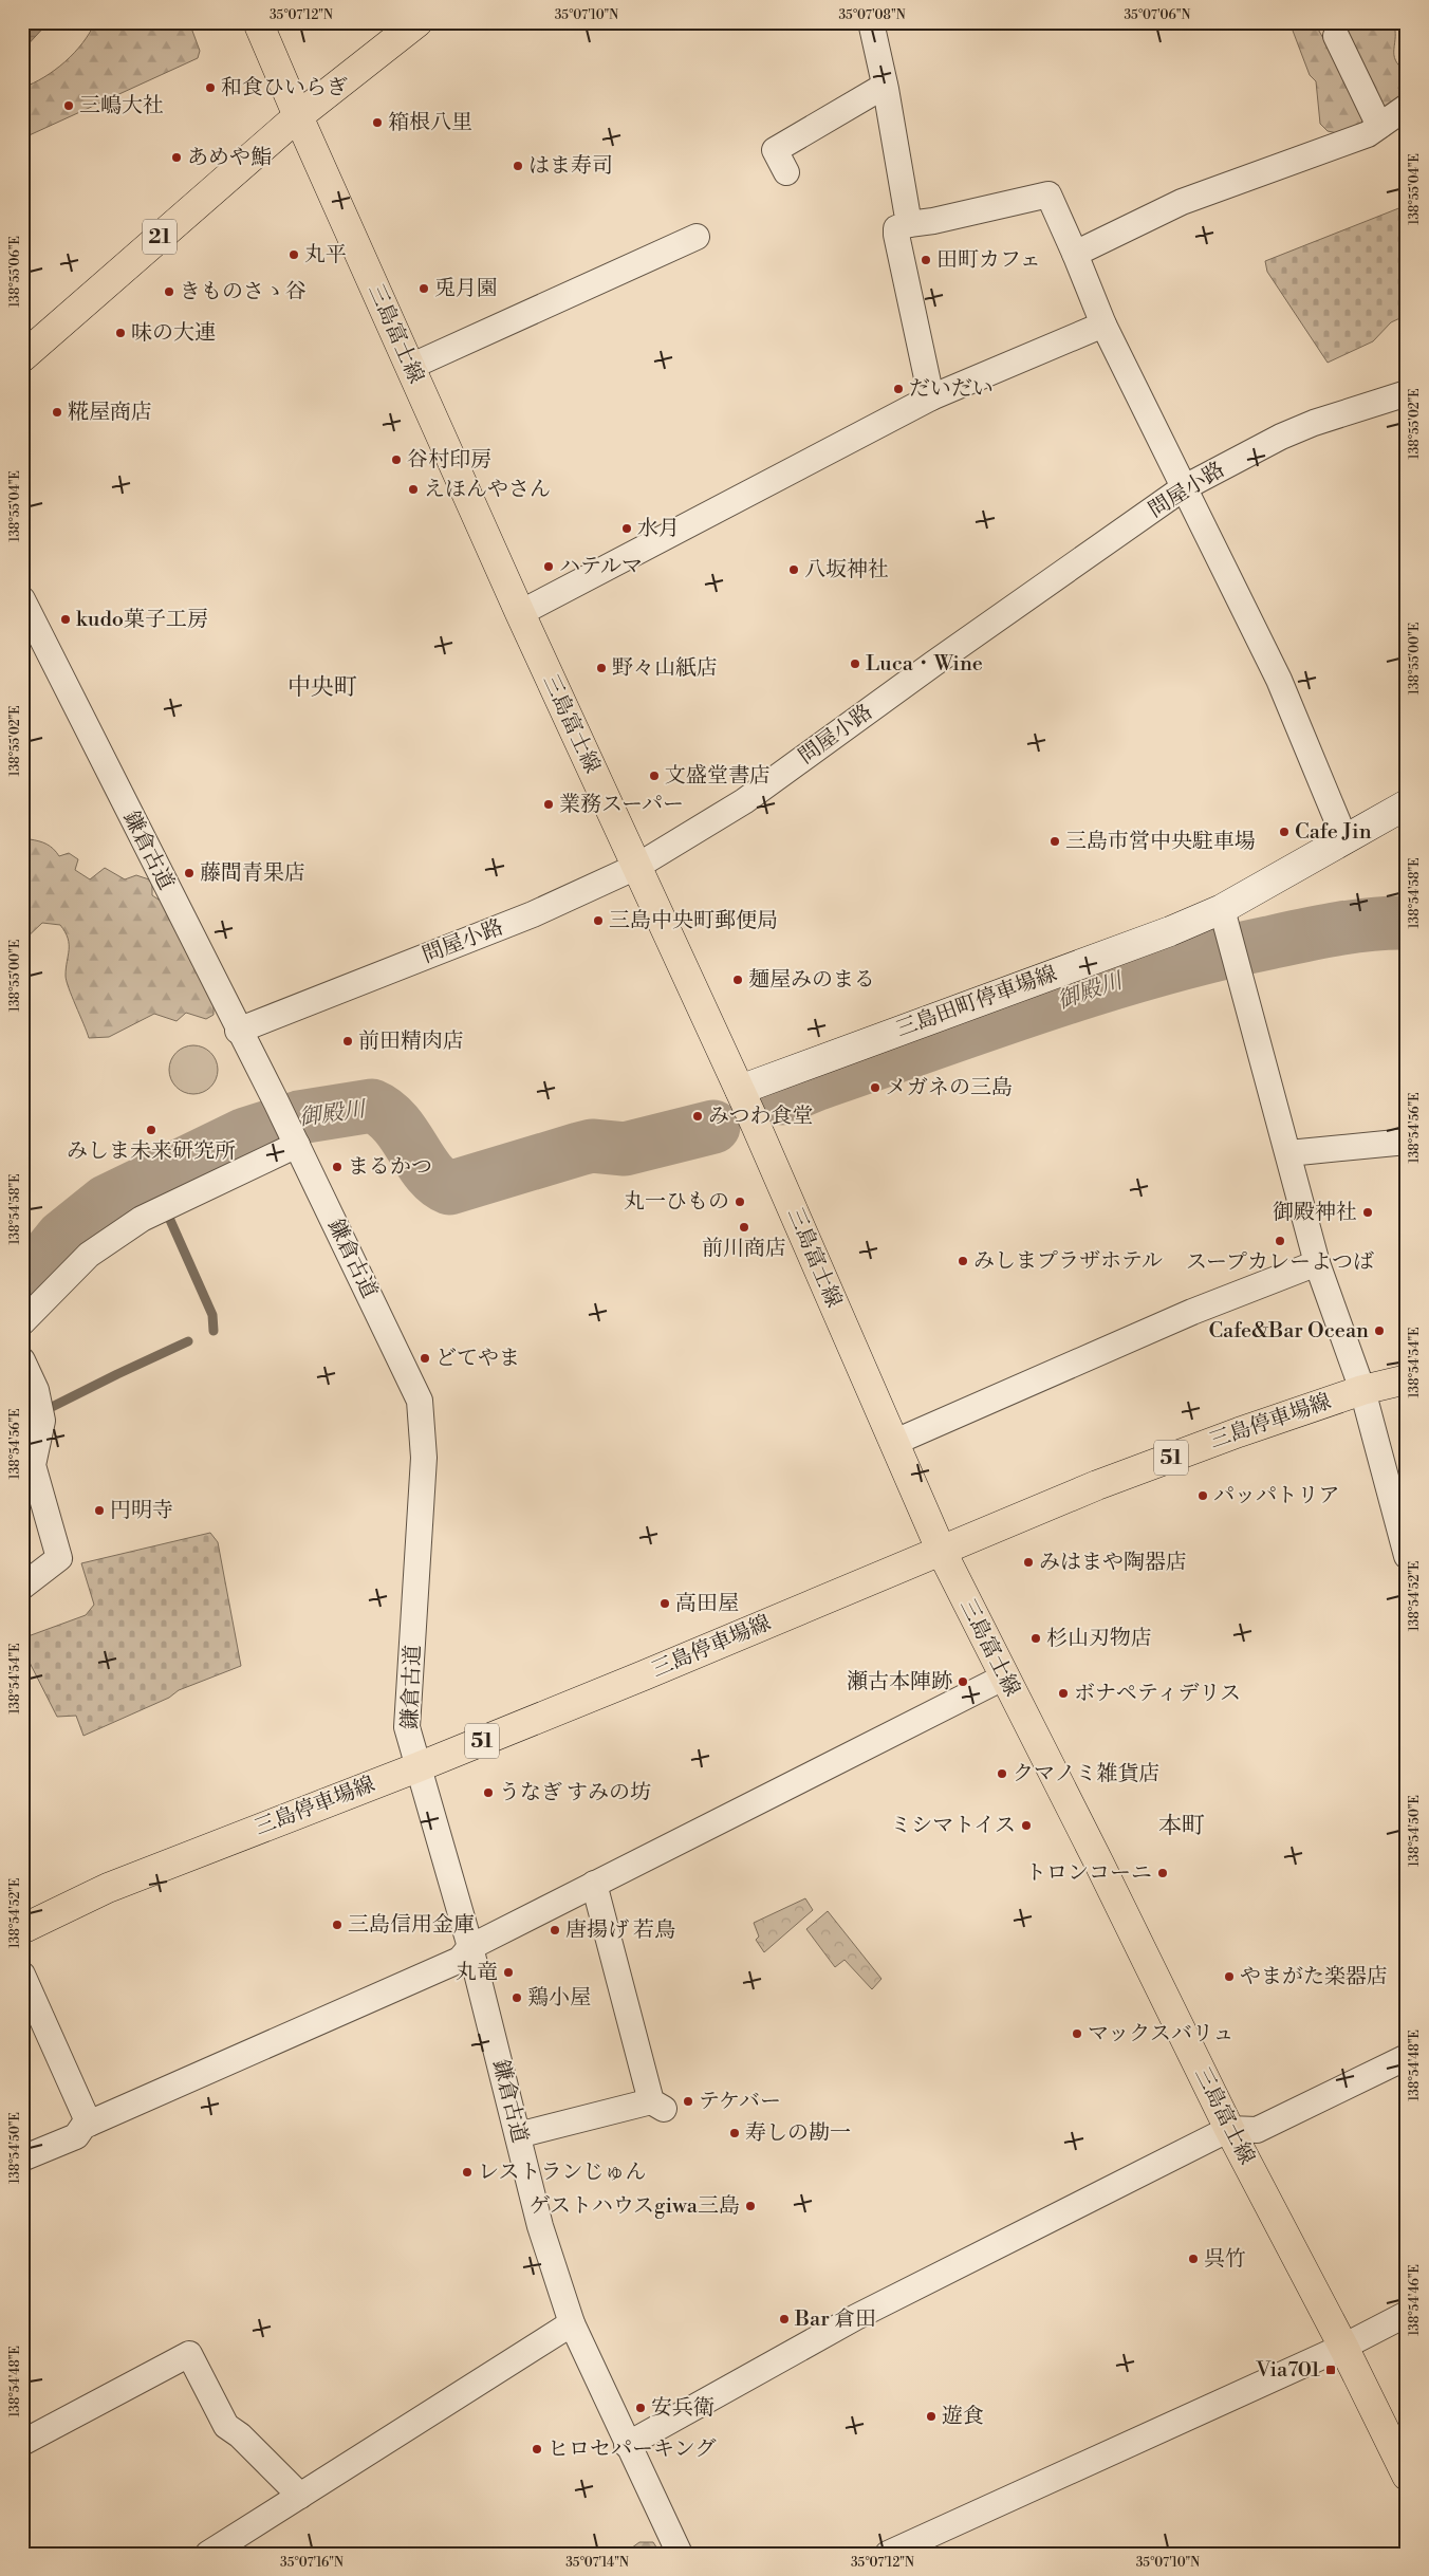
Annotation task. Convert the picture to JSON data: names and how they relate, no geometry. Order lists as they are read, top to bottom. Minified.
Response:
{"streets":{"main road":["21","三島富士線","三島田町停車場線","三島停車場線","51"],"street":["問屋小路","鎌倉古道"]},"crossings":[["21","三島富士線"],["三島富士線","問屋小路"],["三島富士線","三島田町停車場線"],["三島富士線","三島停車場線"],["問屋小路","鎌倉古道"],["鎌倉古道","三島停車場線"]],"districts":["中央町","本町"],"water":["御殿川"],"places":{"other":["和食ひいらぎ","三嶋大社","箱根八里","あめや鮨","はま寿司","丸平","田町カフェ","兎月園","きものさゝ谷","味の大連","だいだい","糀屋商店","谷村印房","えほんやさん","水月","ハテルマ","八坂神社","kudo菓子工房","Luca・Wine","野々山紙店","文盛堂書店","業務スーパー","Cafe Jin","三島市営中央駐車場","藤間青果店","三島中央町郵便局","麺屋みのまる","前田精肉店","メガネの三島","みつわ食堂","みしま未来研究所","まるかつ","丸一ひもの","御殿神社","前川商店","スープカレーよつば","みしまプラザホテル","Cafe&Bar Ocean","どてやま","パッパトリア","円明寺","みはまや陶器店","高田屋","杉山刃物店","瀬古本陣跡","ボナペティデリス","クマノミ雑貨店","うなぎ すみの坊","ミシマトイス","トロンコーニ","三島信用金庫","唐揚げ 若鳥","丸竜","やまがた楽器店","鶏小屋","マックスバリュ","テケバー","寿しの勘一","レストランじゅん","ゲストハウスgiwa三島","呉竹","Bar 倉田","安兵衛","遊食","ヒロセパーキング"],"transit":["Via701"]},"coordinates":["35°07'12\"N","35°07'10\"N","35°07'08\"N","35°07'06\"N","138°55'04\"E","138°55'06\"E","138°55'02\"E","138°55'00\"E","138°54'58\"E","138°54'56\"E","138°54'54\"E","138°54'52\"E","138°54'50\"E","138°54'48\"E","138°54'46\"E","35°07'16\"N","35°07'14\"N"]}
